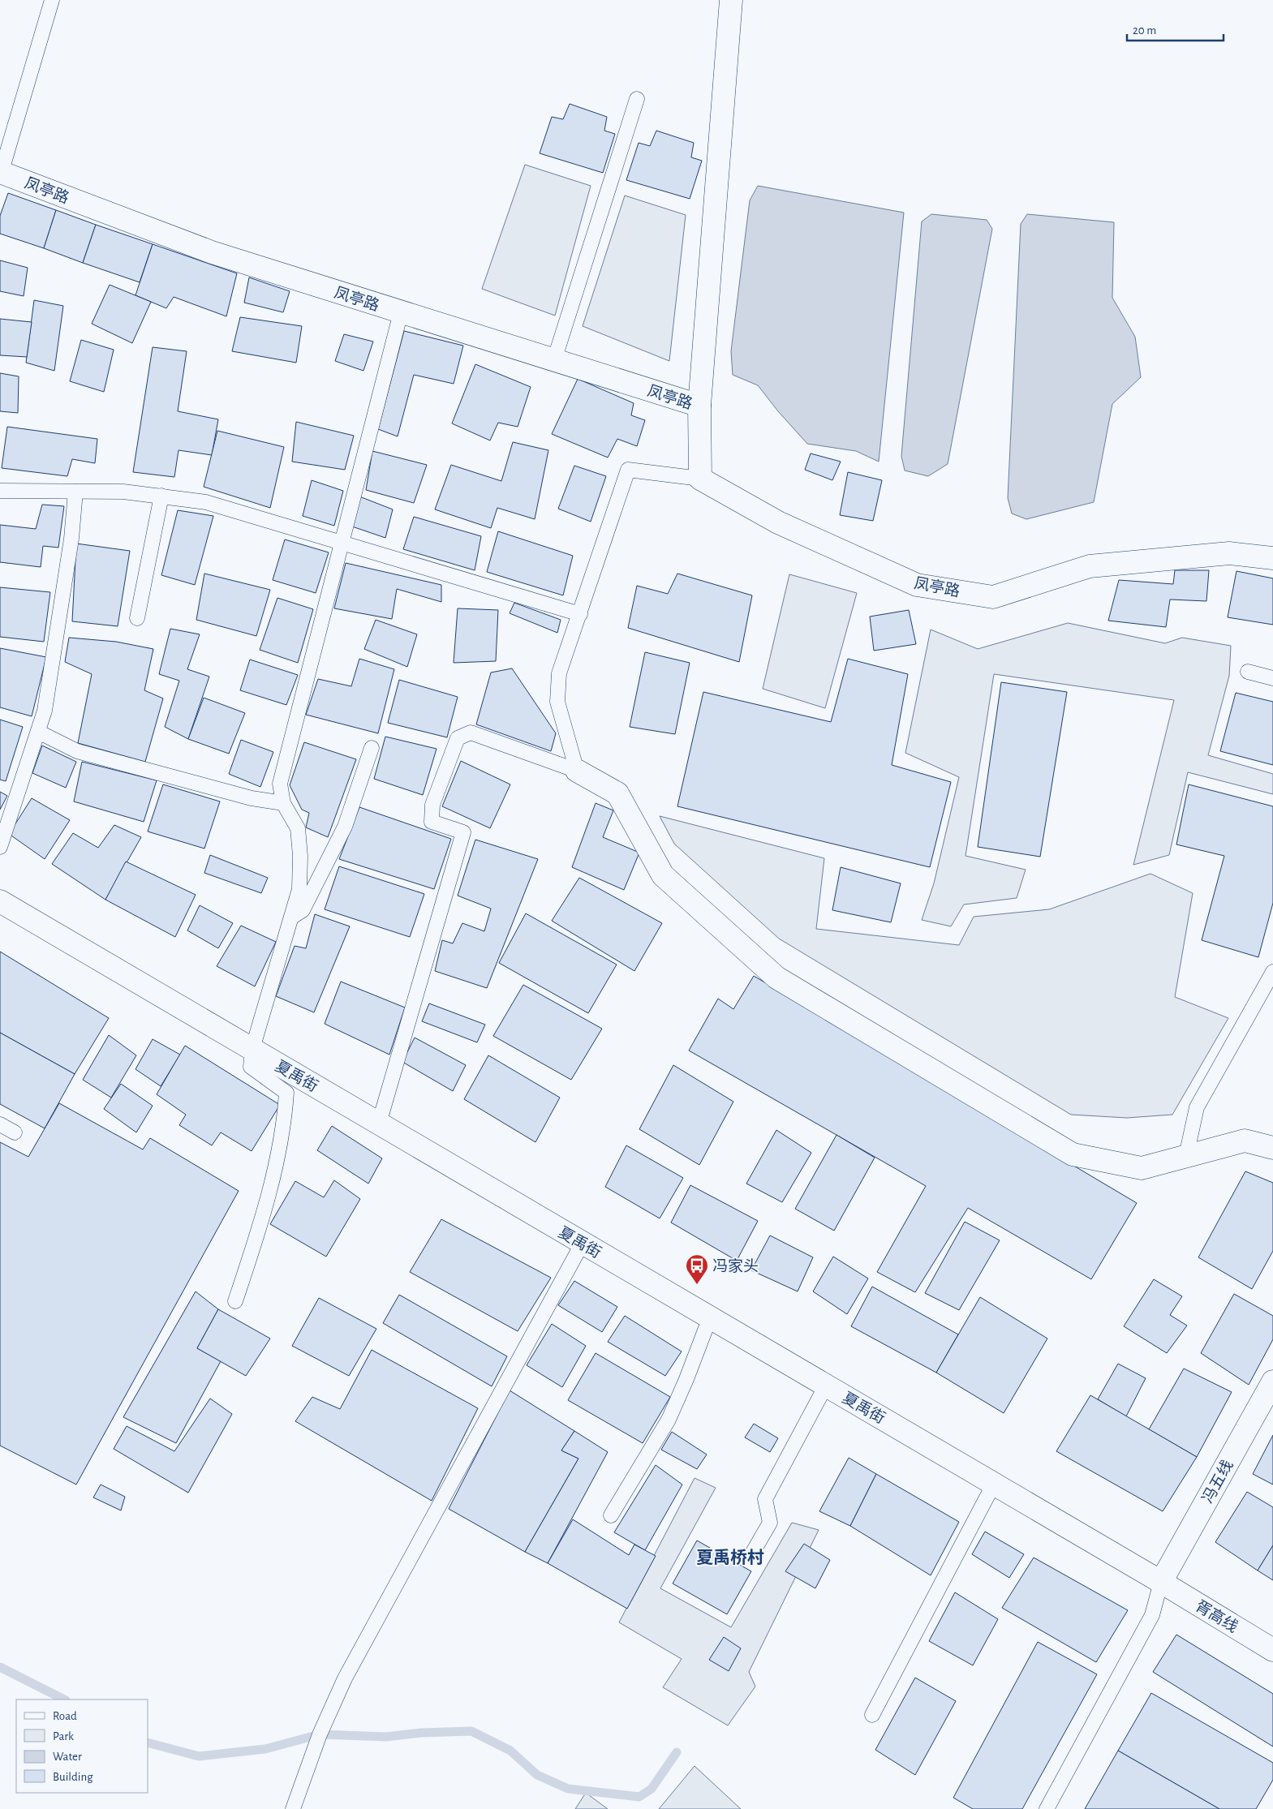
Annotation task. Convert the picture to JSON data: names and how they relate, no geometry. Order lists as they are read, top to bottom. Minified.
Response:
{"streets":{"street":["凤亭路","夏禹街","冯五线","胥高线"]},"crossings":[["夏禹街","冯五线"],["夏禹街","胥高线"],["冯五线","胥高线"]],"districts":["夏禹桥村"],"places":{"bus stop":["冯家头"]},"legend":["Road","Park","Water","Building"],"scale_bar":"20 m"}
